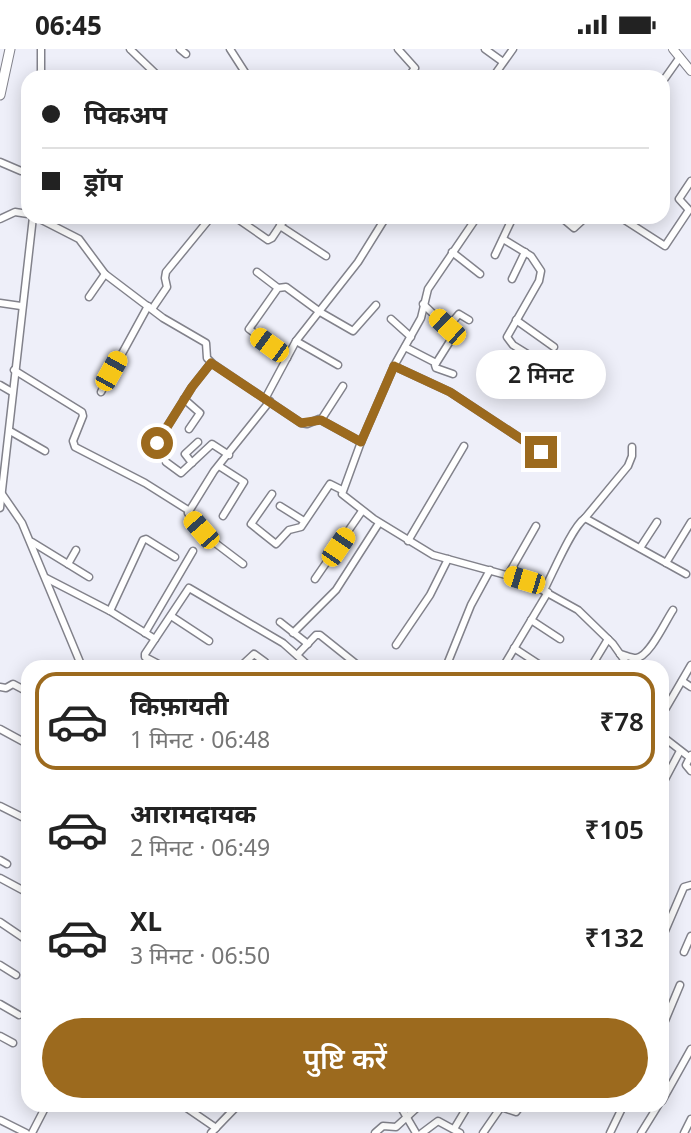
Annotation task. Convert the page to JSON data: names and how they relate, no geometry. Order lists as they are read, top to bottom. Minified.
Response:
{"page":{"status":"06:45","banner":["पिकअप","ड्रॉप"],"bubble":"2 मिनट","list":[{"name":"किफ़ायती","note":"1 मिनट · 06:48","value":"₹78"},{"name":"आरामदायक","note":"2 मिनट · 06:49","value":"₹105"},{"name":"XL","note":"3 मिनट · 06:50","value":"₹132"}],"buttons":"पुष्टि करें"}}
